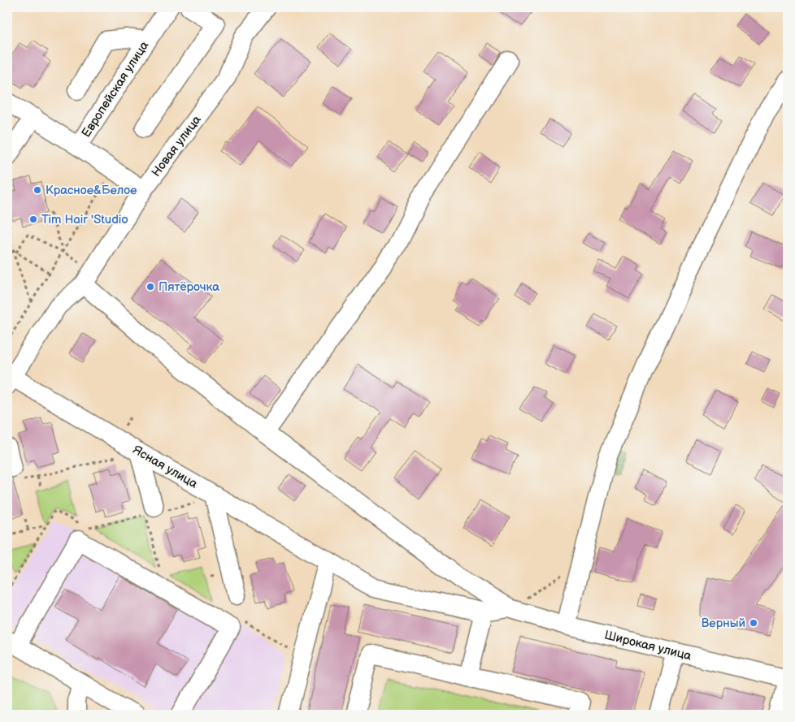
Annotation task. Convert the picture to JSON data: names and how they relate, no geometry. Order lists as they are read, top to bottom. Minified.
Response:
{"streets":{"street":["Европейская улица","Новая улица","Ясная улица","Широкая улица"]},"crossings":[["Европейская улица","Новая улица"],["Новая улица","Ясная улица"],["Ясная улица","Широкая улица"]],"places":["Красное&Белое","Tim Hair 'Studio","Пятёрочка","Верный"]}
